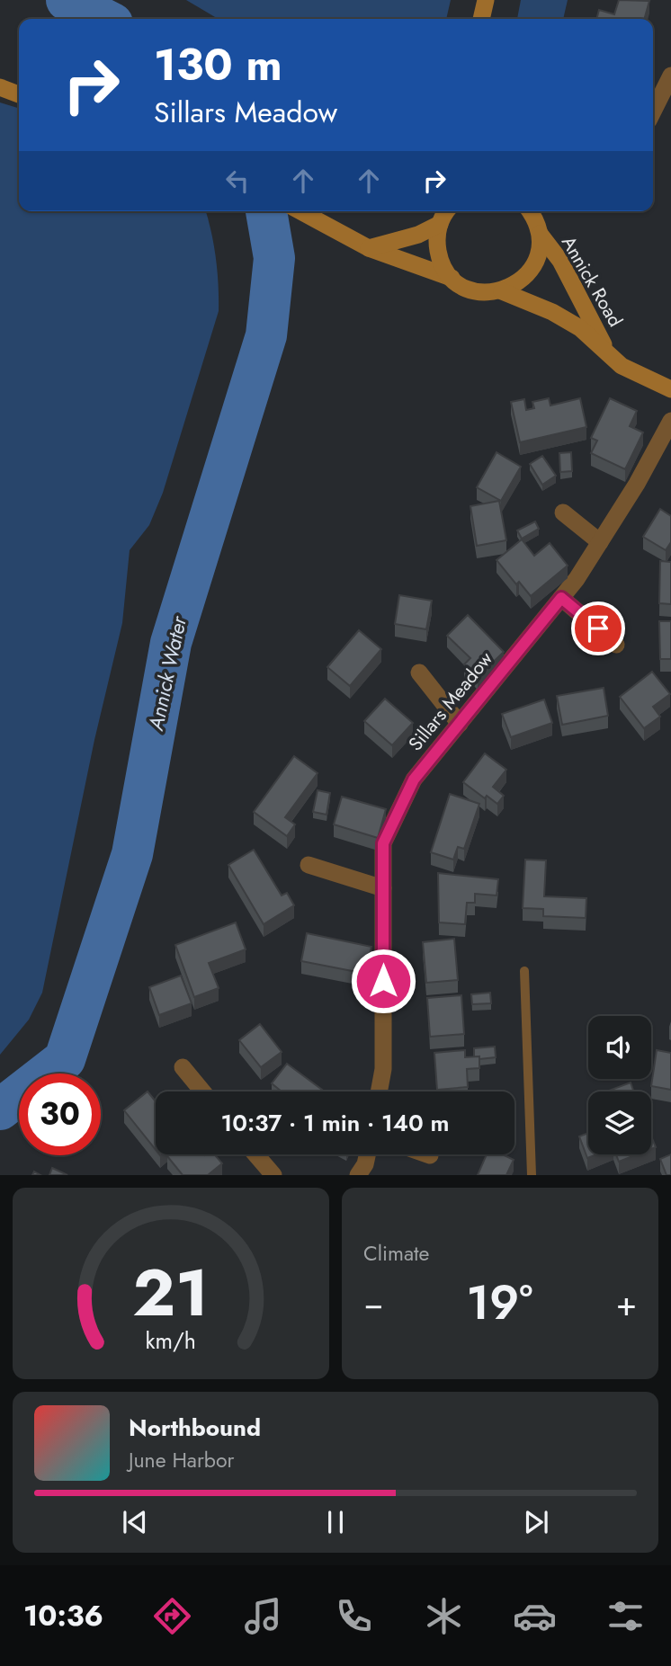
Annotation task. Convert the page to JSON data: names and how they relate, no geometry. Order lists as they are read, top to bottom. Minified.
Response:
{"streets":{"main road":["Annick Road"],"street":["Sillars Meadow"]},"water":["Annick Water"],"page":{"turn":["130 m","Sillars Meadow"],"limit":"30","trip":"10:37 · 1 min · 140 m","tile":"Climate","heat":["−","19°","+"],"song":["Northbound","June Harbor"],"tabs":"10:36","gauge":["21","km/h"]}}
